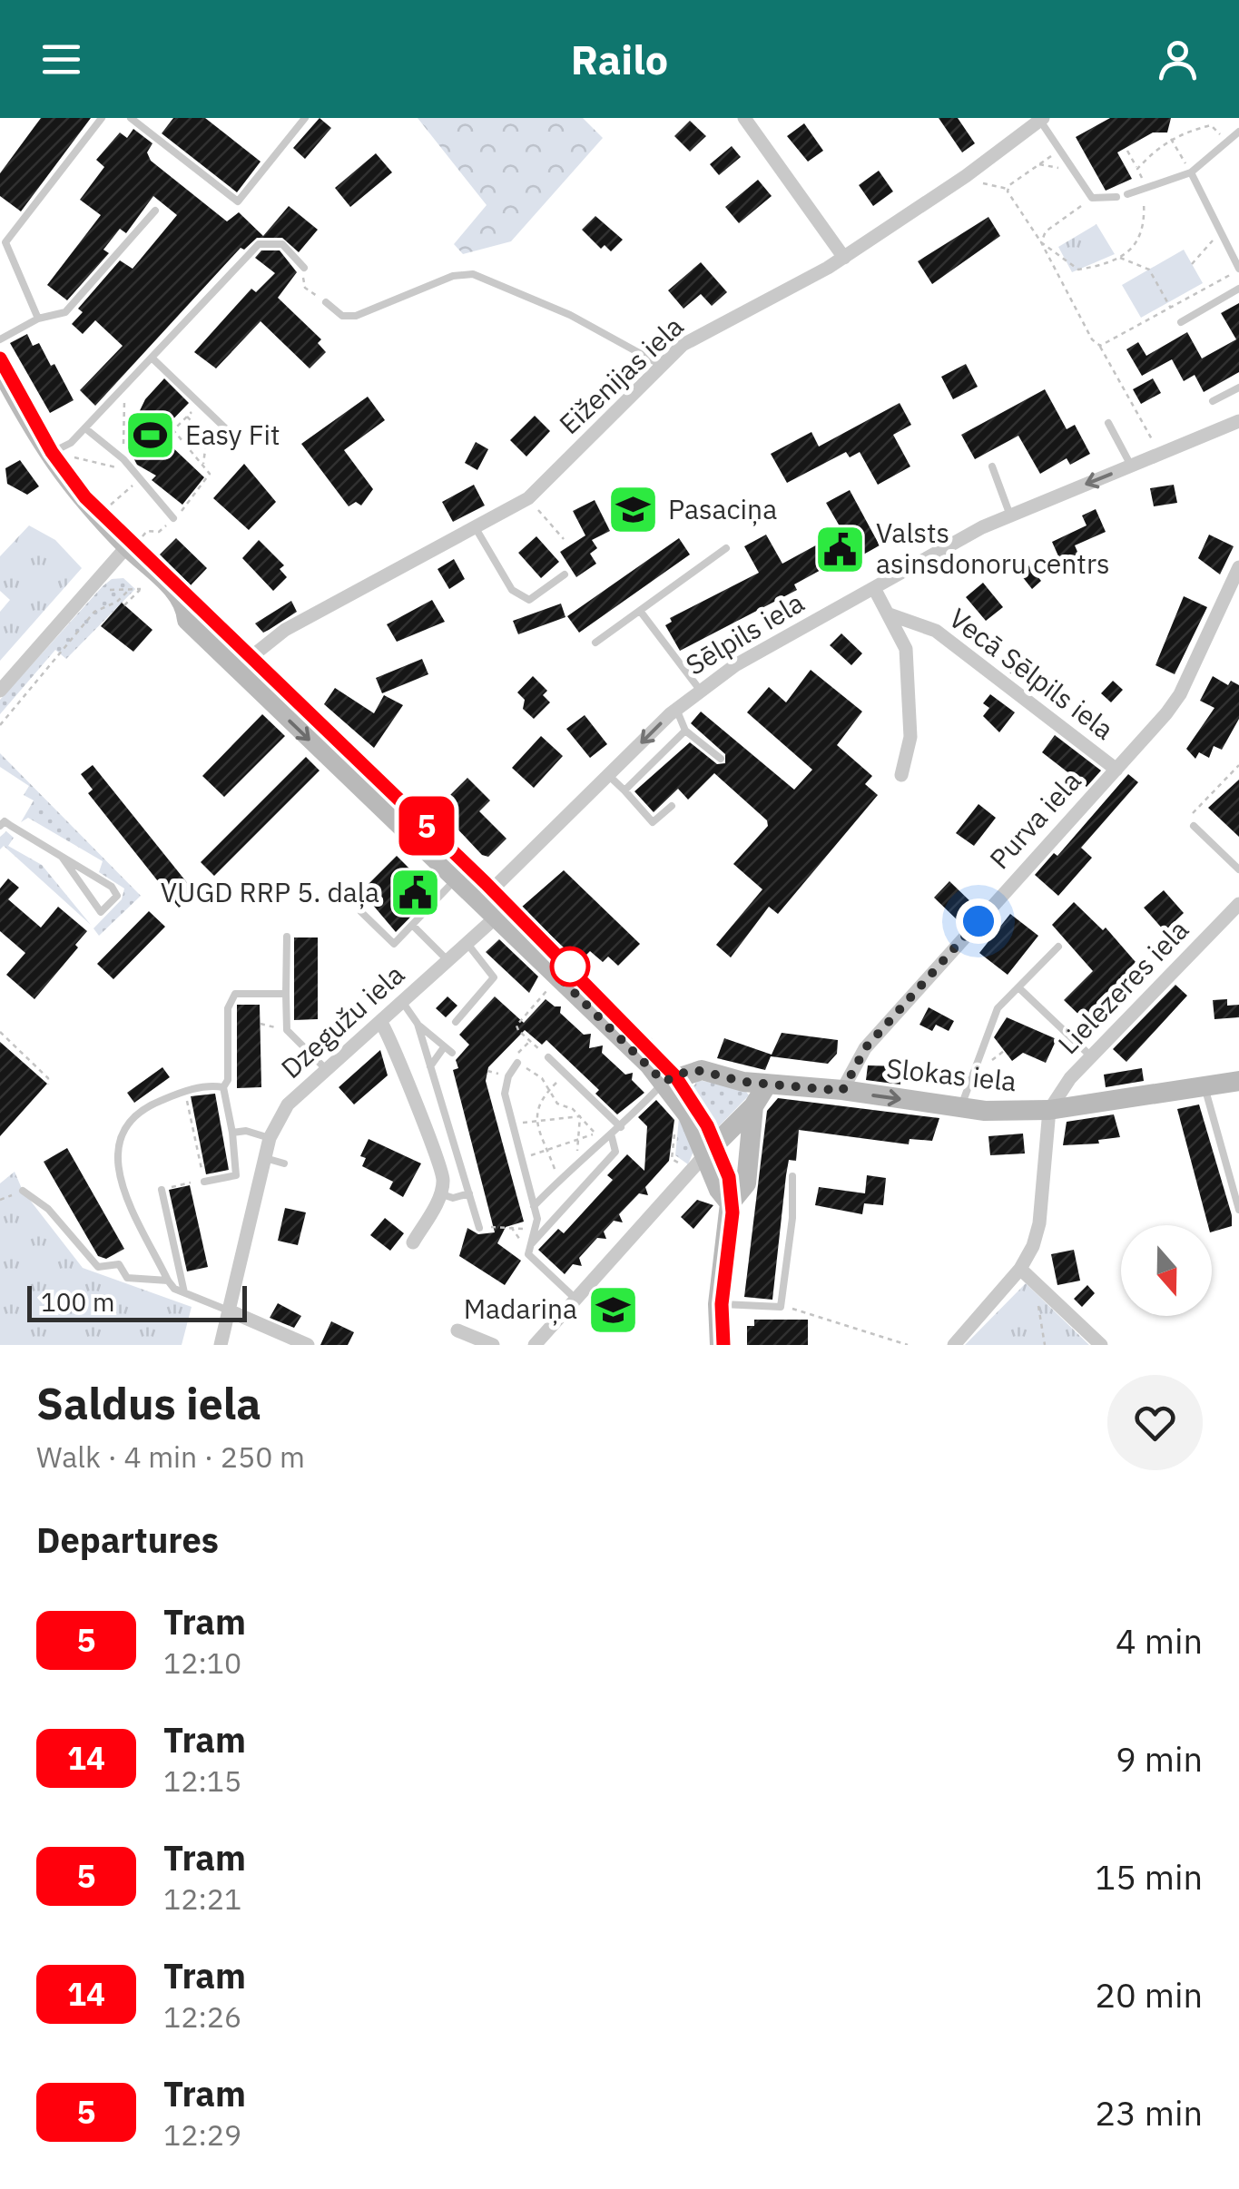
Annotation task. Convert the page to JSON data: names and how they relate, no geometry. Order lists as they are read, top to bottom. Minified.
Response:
{"streets":{"street":["Eiženijas iela","Sēlpils iela","Vecā Sēlpils iela","Purva iela","Lielezeres iela","Dzegužu iela","Slokas iela"]},"crossings":[["Vecā Sēlpils iela","Purva iela"],["Purva iela","Slokas iela"],["Lielezeres iela","Slokas iela"]],"places":{"sports":["Easy Fit"],"school or university":["Pasaciņa","Madariņa"],"public building":["Valsts asinsdonoru centrs","VUGD RRP 5. daļa"]},"lines":["tram line 5"],"scale_bar":"100 m","north":"bottom","page":{"header":"Railo","on_map":"5","scale":"100 m","heading":[["Saldus iela","Walk · 4 min · 250 m"],"Departures"],"list":[{"mark":"5","name":"Tram","note":"12:10","value":"4 min"},{"mark":"14","name":"Tram","note":"12:15","value":"9 min"},{"mark":"5","name":"Tram","note":"12:21","value":"15 min"},{"mark":"14","name":"Tram","note":"12:26","value":"20 min"},{"mark":"5","name":"Tram","note":"12:29","value":"23 min"}]}}
